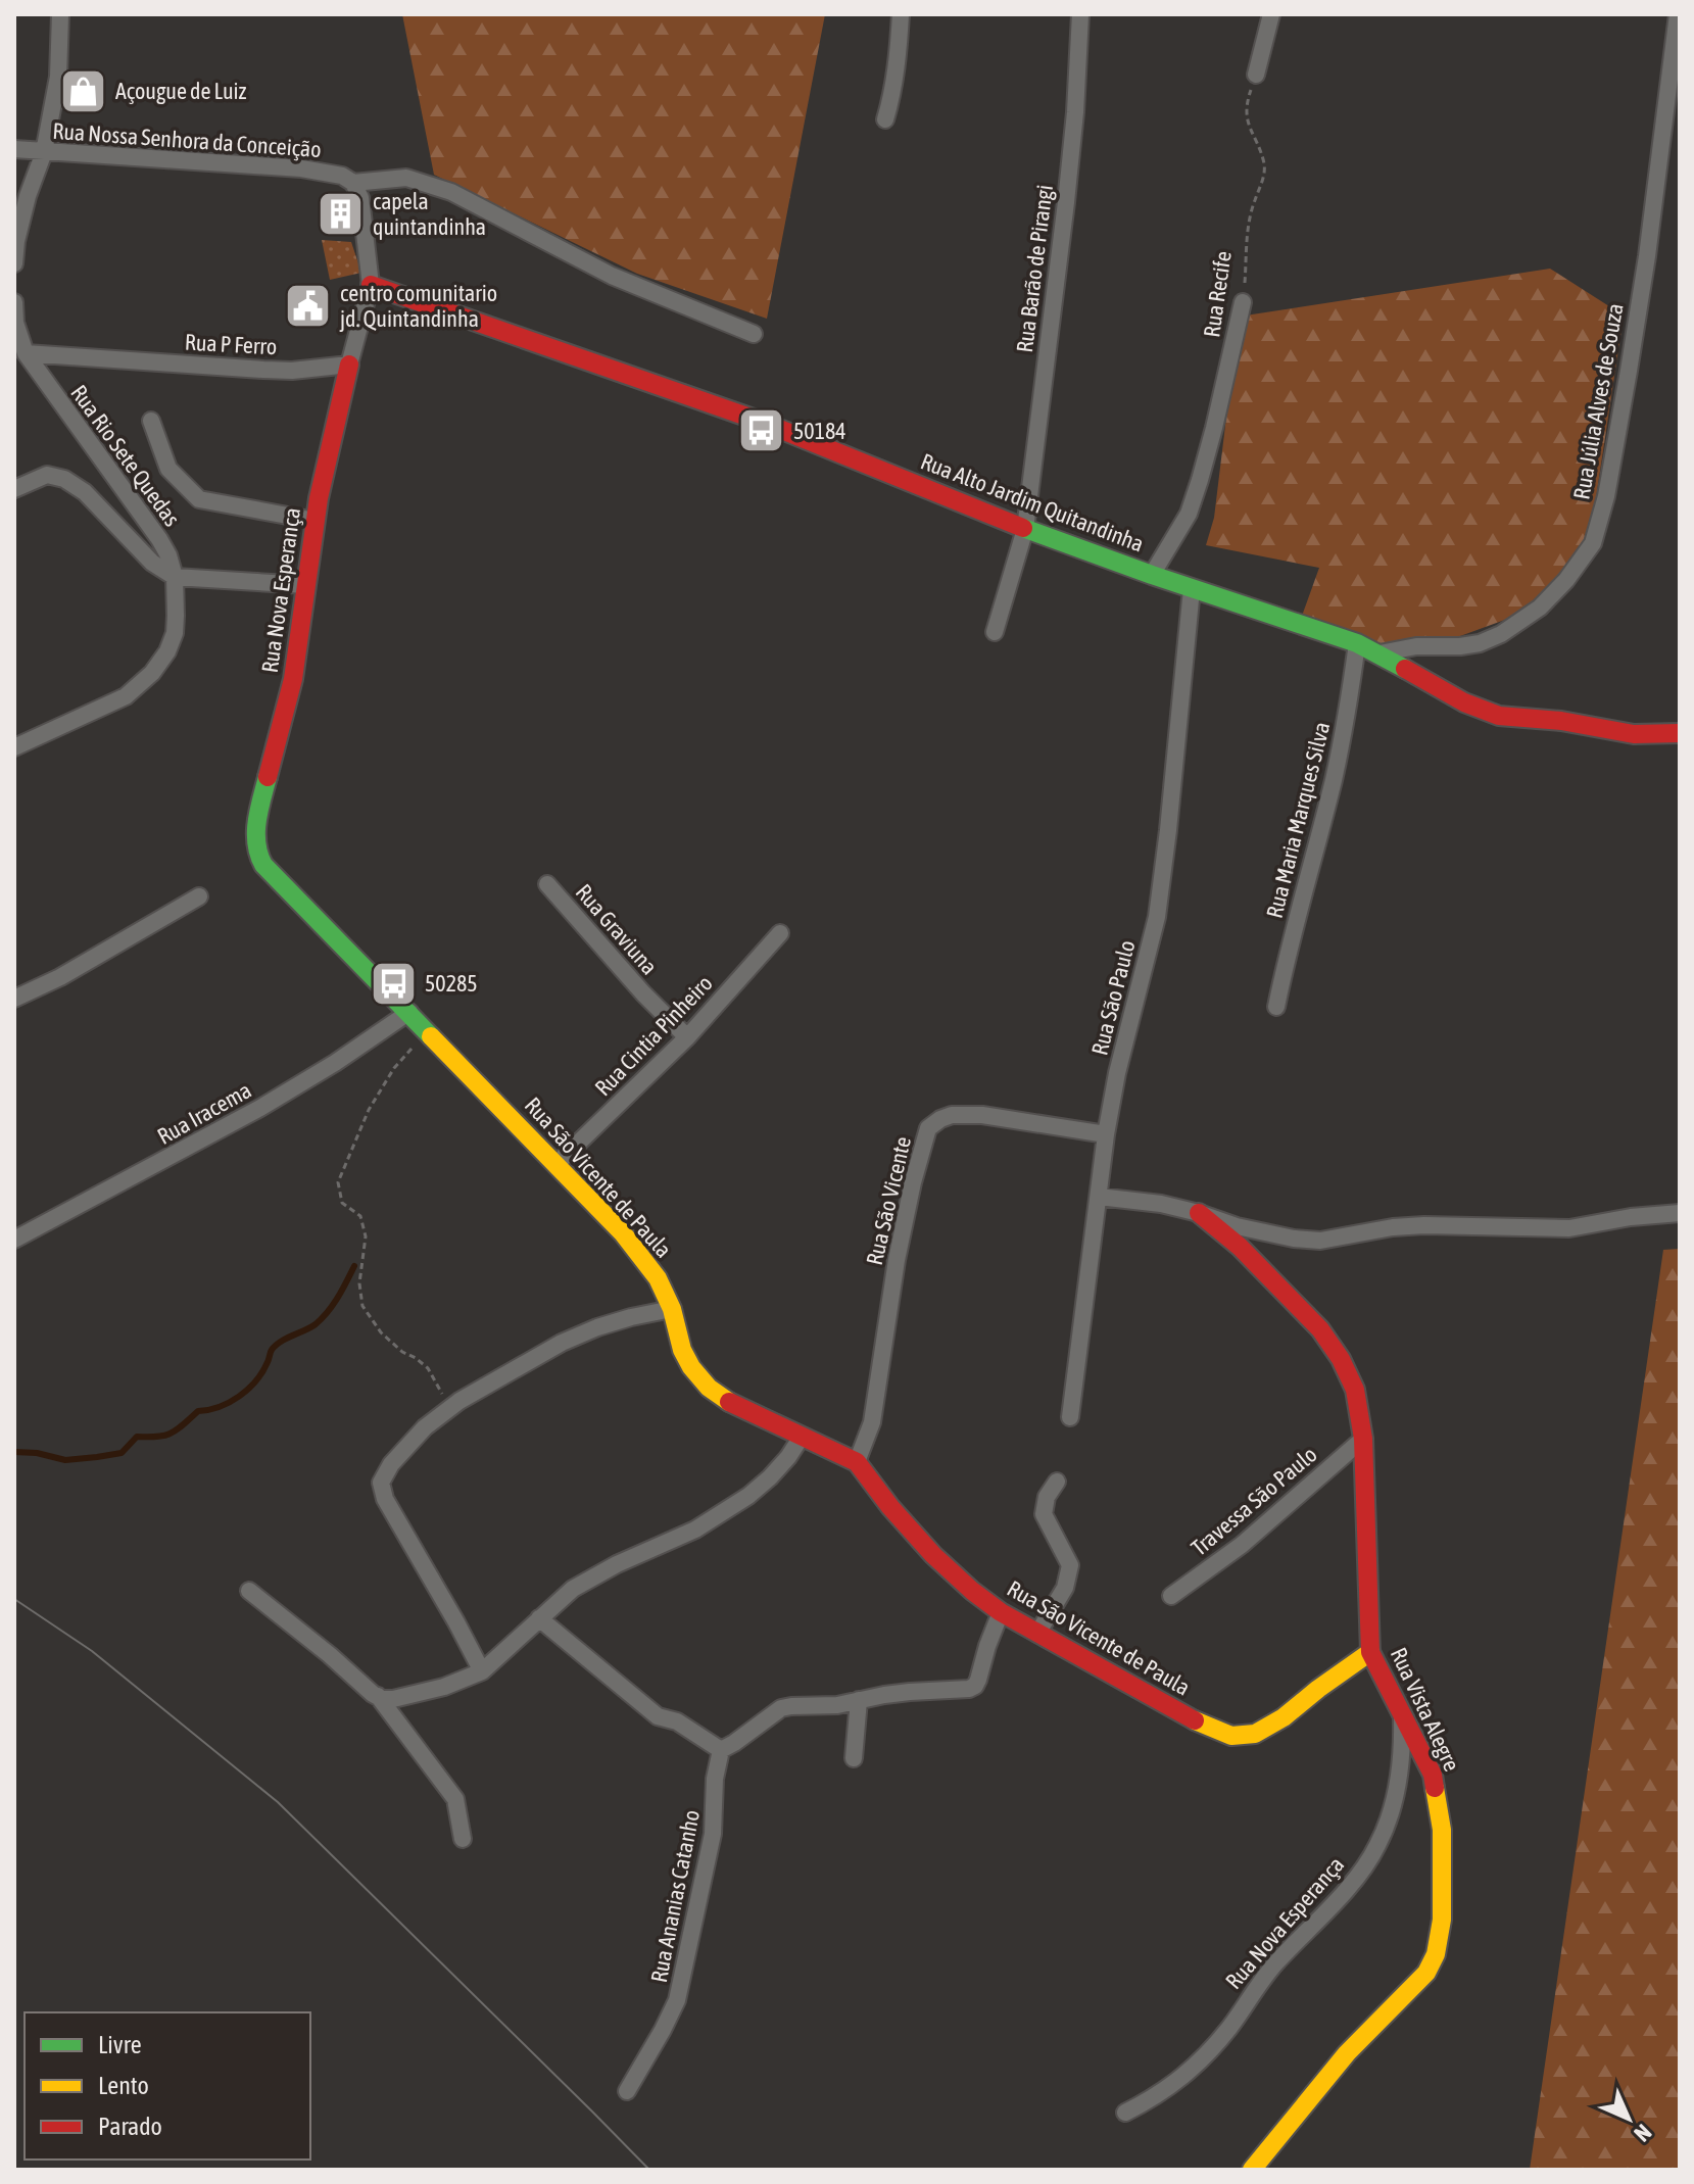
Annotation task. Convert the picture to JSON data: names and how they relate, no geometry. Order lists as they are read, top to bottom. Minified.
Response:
{"streets":{"street":["Rua Nossa Senhora da Conceição","Rua Barão de Pirangi","Rua Recife","Rua P Ferro","Rua Júlia Alves de Souza","Rua Rio Sete Quedas","Rua Alto Jardim Quitandinha","Rua Nova Esperança","Rua Maria Marques Silva","Rua Graviuna","Rua São Paulo","Rua Cintia Pinheiro","Rua Iracema","Rua São Vicente de Paula","Rua São Vicente","Travessa São Paulo","Rua Vista Alegre","Rua Ananias Catanho"]},"crossings":[["Rua Barão de Pirangi","Rua Alto Jardim Quitandinha"],["Rua Recife","Rua Alto Jardim Quitandinha"],["Rua P Ferro","Rua Rio Sete Quedas"],["Rua P Ferro","Rua Nova Esperança"],["Rua Júlia Alves de Souza","Rua Alto Jardim Quitandinha"],["Rua Rio Sete Quedas","Rua Nova Esperança"],["Rua Alto Jardim Quitandinha","Rua Maria Marques Silva"],["Rua Alto Jardim Quitandinha","Rua São Paulo"],["Rua Nova Esperança","Rua São Vicente de Paula"],["Rua Nova Esperança","Rua Vista Alegre"],["Rua Graviuna","Rua Cintia Pinheiro"],["Rua São Paulo","Rua São Vicente"],["Rua Cintia Pinheiro","Rua São Vicente de Paula"],["Rua Iracema","Rua São Vicente de Paula"],["Rua São Vicente de Paula","Rua São Vicente"],["Rua São Vicente de Paula","Rua Vista Alegre"],["Travessa São Paulo","Rua Vista Alegre"]],"places":{"shop":["Açougue de Luiz"],"building":["capela quintandinha"],"public building":["centro comunitario jd. Quintandinha"],"bus stop":["50184","50285"]},"legend":["Livre","Lento","Parado"],"north":"bottom right"}
